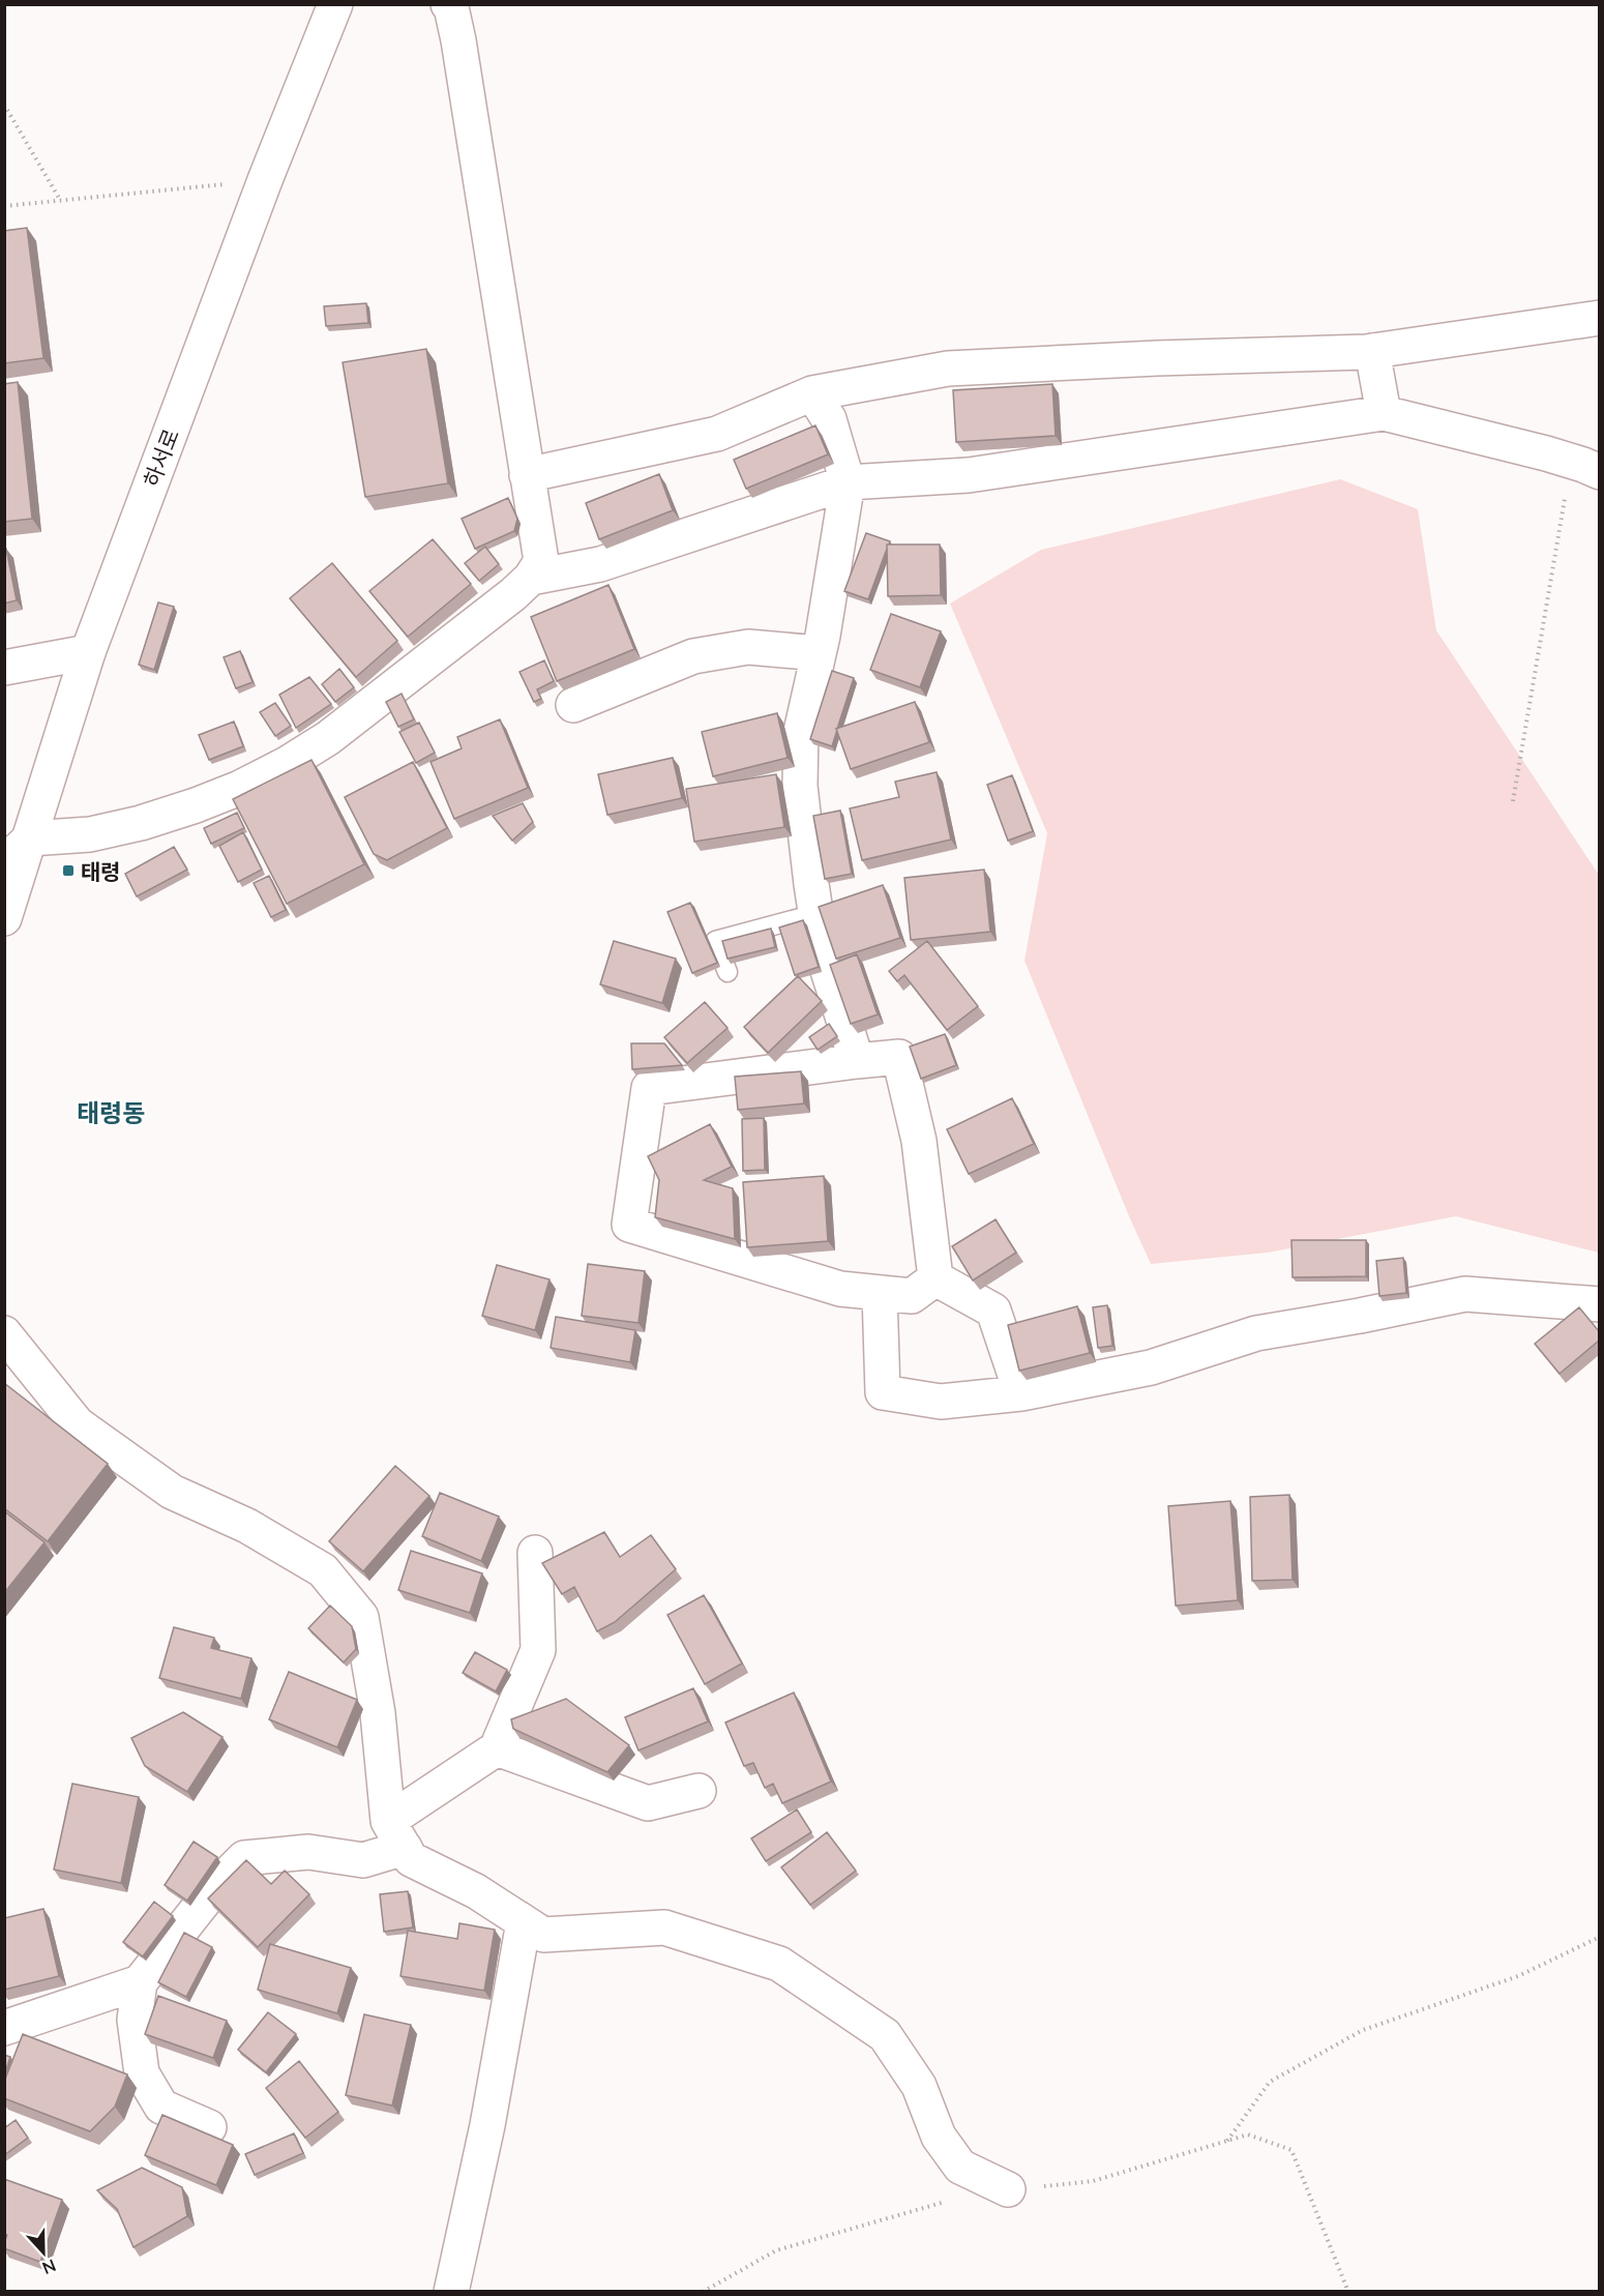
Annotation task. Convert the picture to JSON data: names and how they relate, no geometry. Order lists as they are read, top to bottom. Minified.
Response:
{"streets":{"street":["하서로"]},"districts":["태령동"],"places":{"transit":["태령"]},"north":"bottom"}
